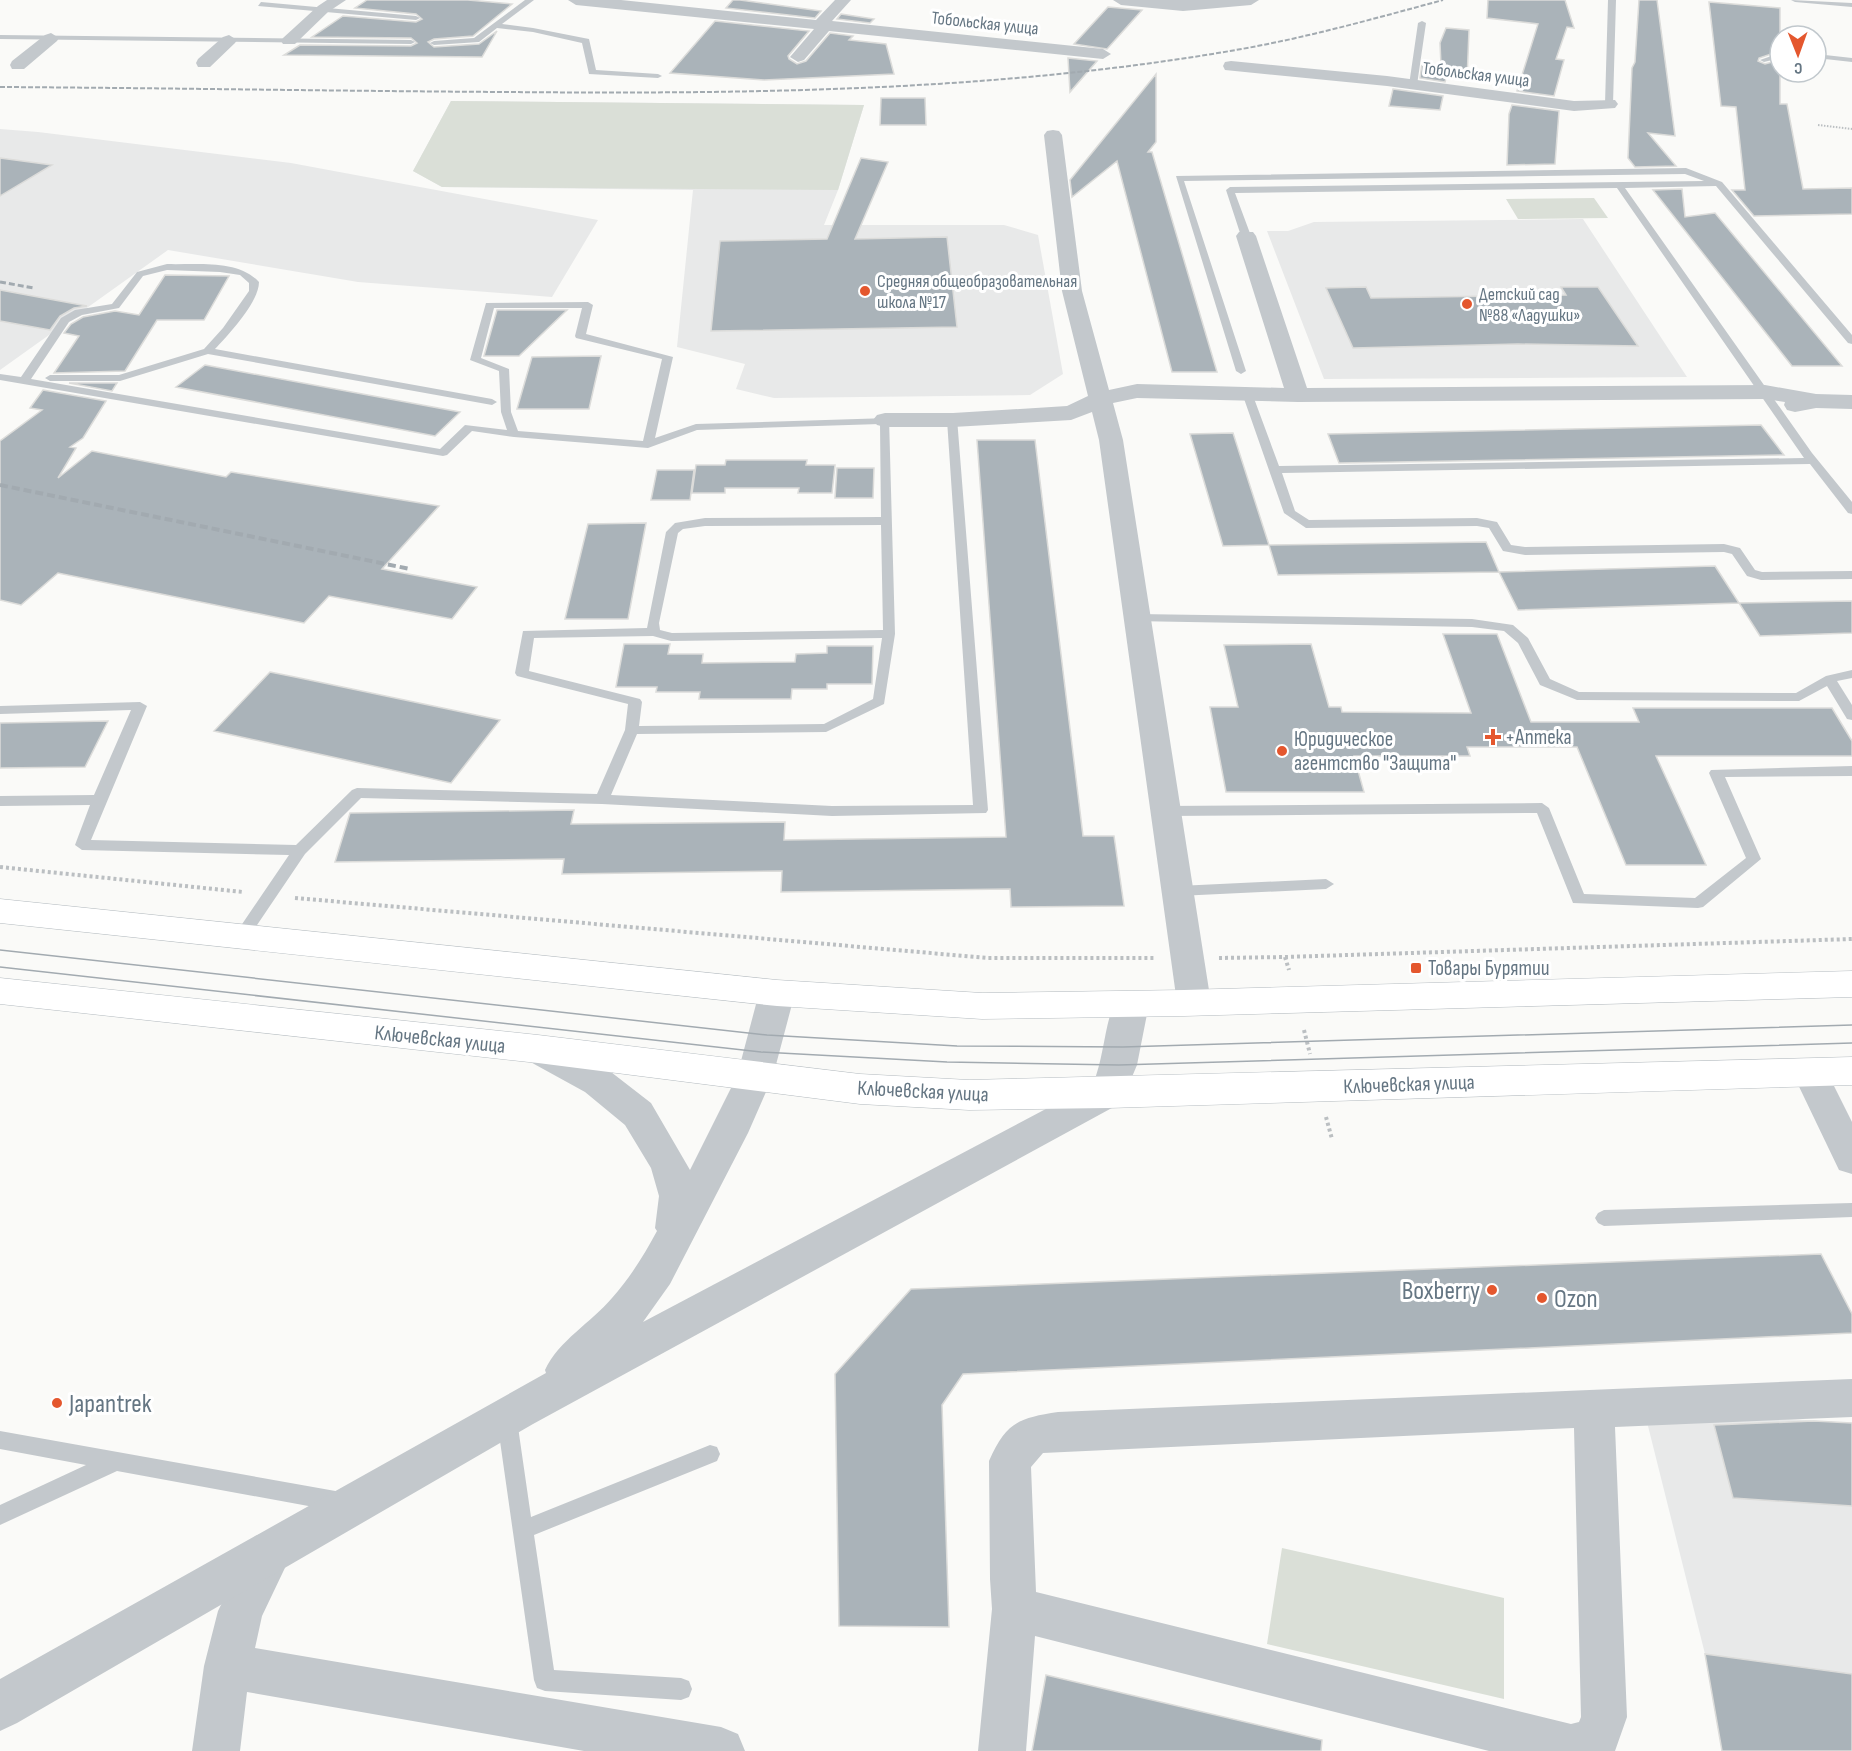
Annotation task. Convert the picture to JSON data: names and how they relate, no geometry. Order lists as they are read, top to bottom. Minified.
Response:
{"streets":{"main road":["Ключевская улица"],"street":["Тобольская улица"]},"places":{"other":["Средняя общеобразовательная школа №17","Детский сад №88 «Ладушки»","Юридическое агентство \"Защита\"","Boxberry","Ozon","Japantrek"],"health":["+Аптека"],"transit":["Товары Бурятии"]},"north":"bottom"}
